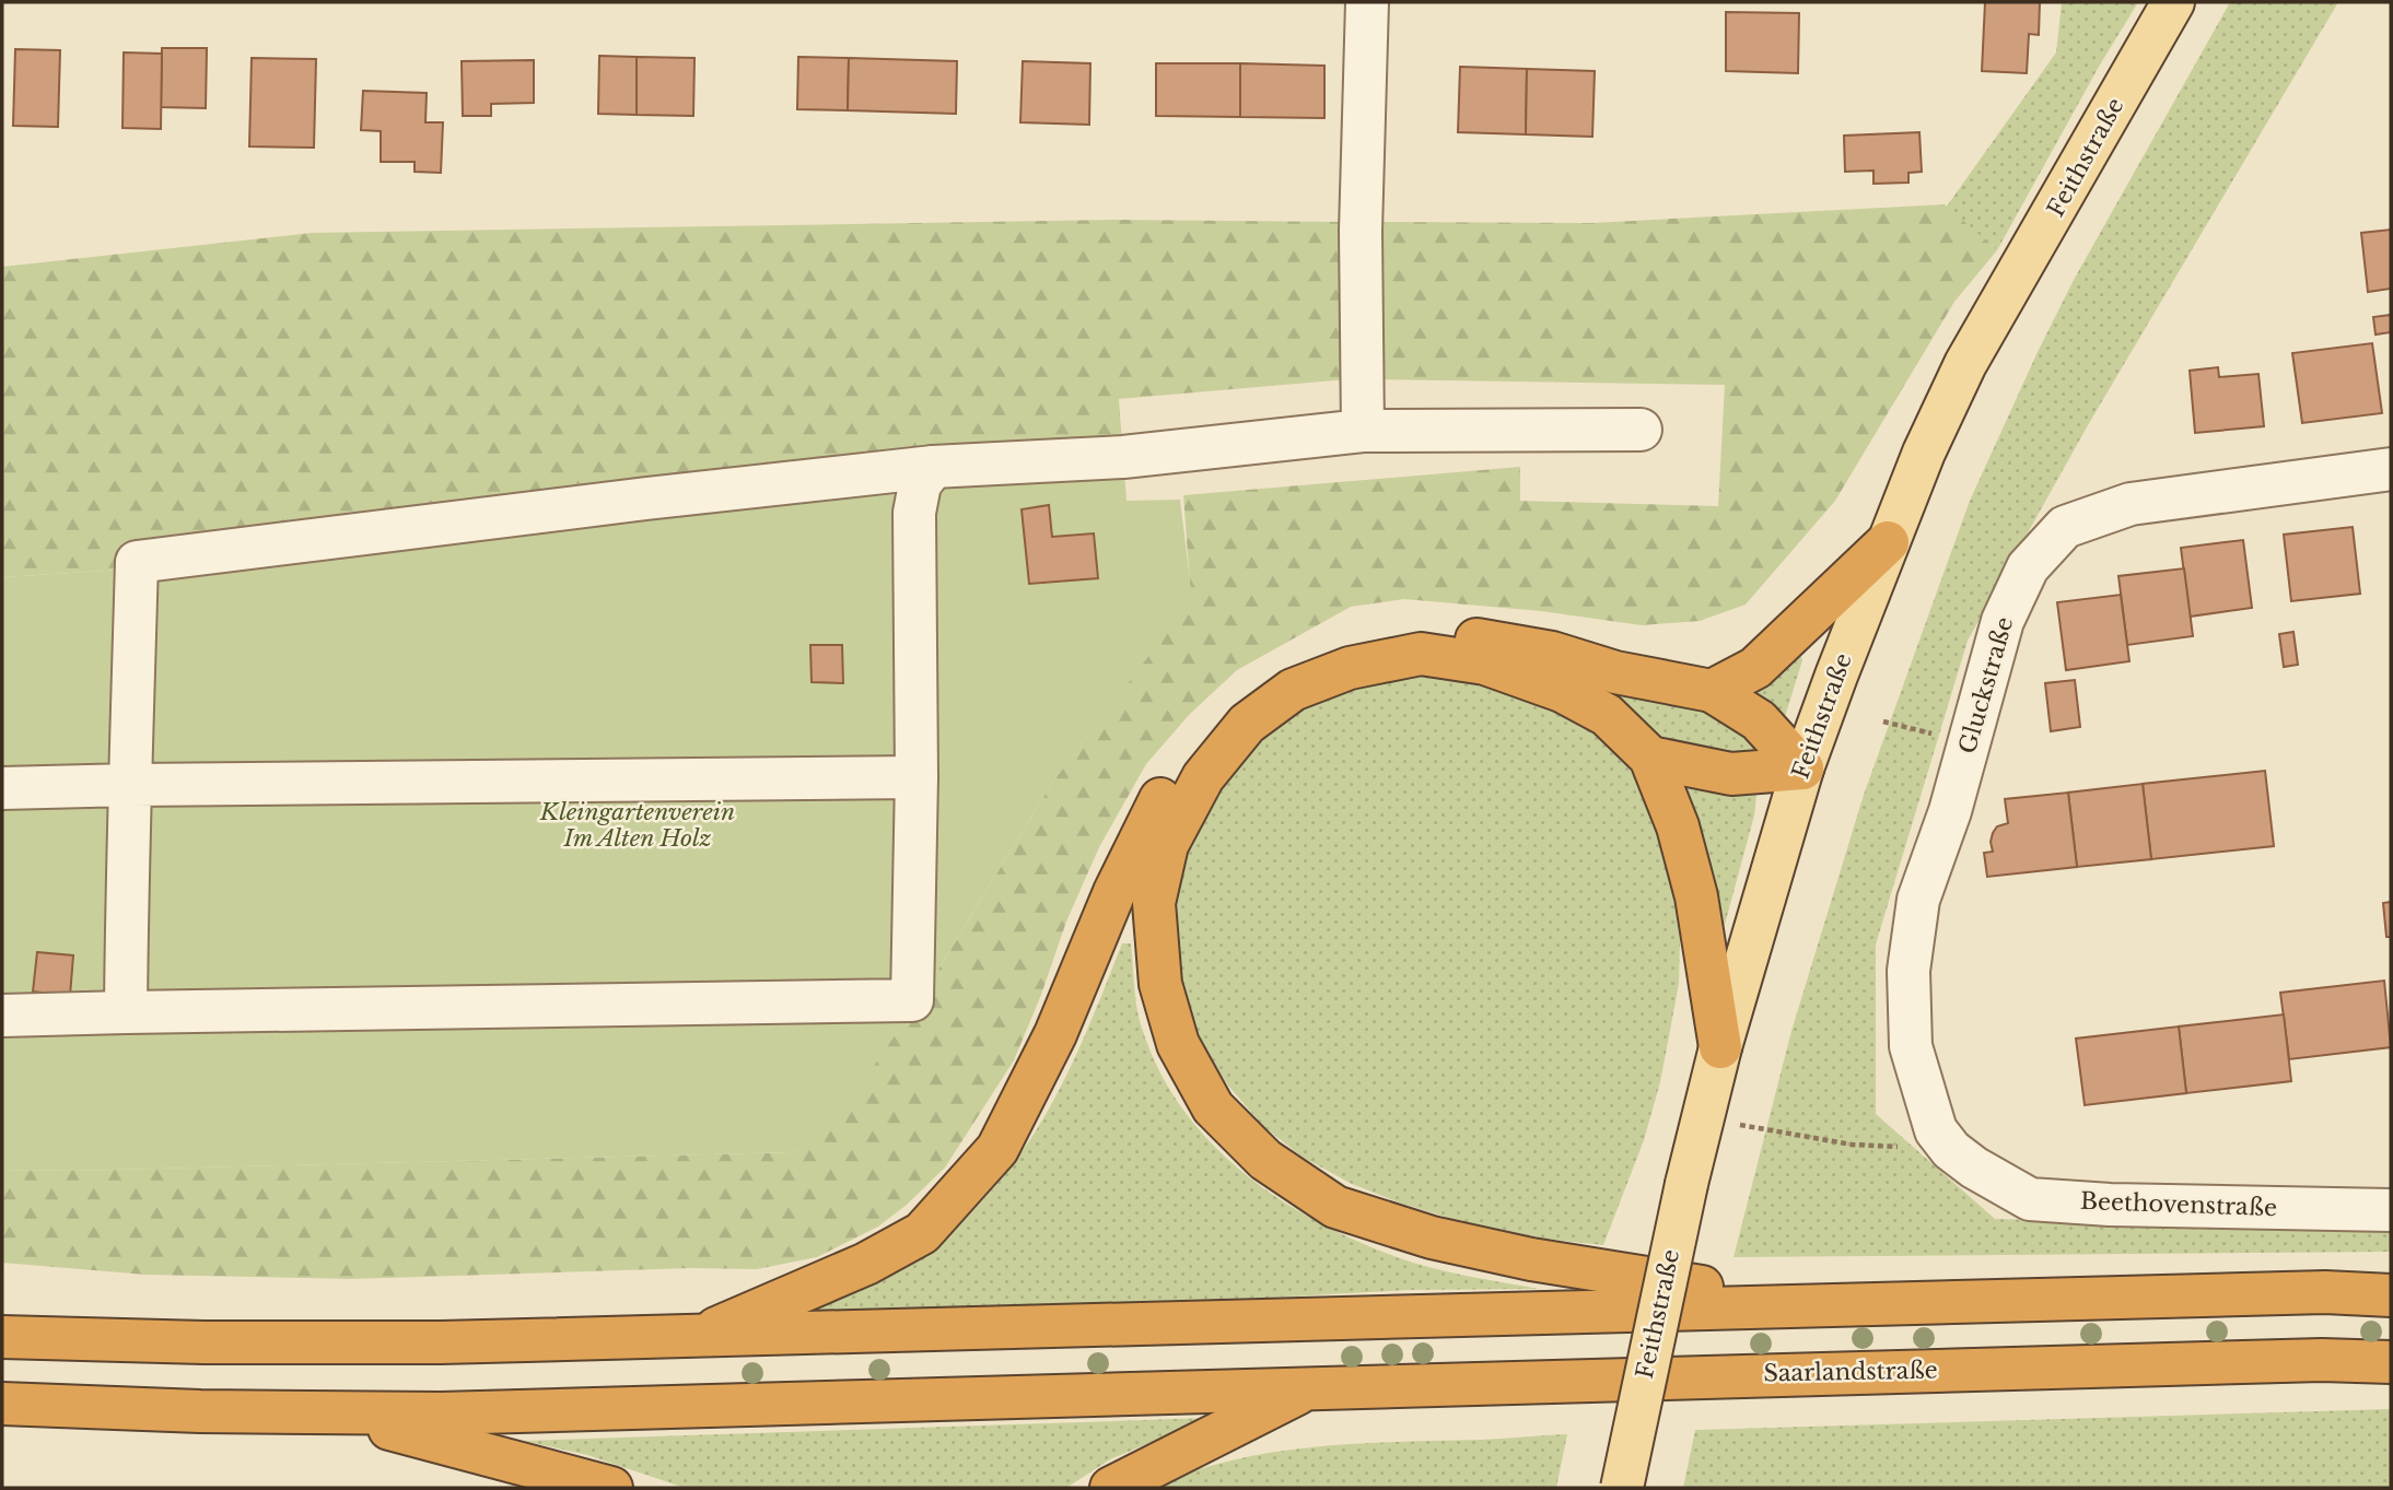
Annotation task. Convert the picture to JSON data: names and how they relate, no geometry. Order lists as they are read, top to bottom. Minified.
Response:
{"streets":{"highway":["Saarlandstraße"],"main road":["Feithstraße"],"street":["Gluckstraße","Beethovenstraße"]},"crossings":[["Gluckstraße","Beethovenstraße"]],"parks":["Kleingartenverein Im Alten Holz"]}
